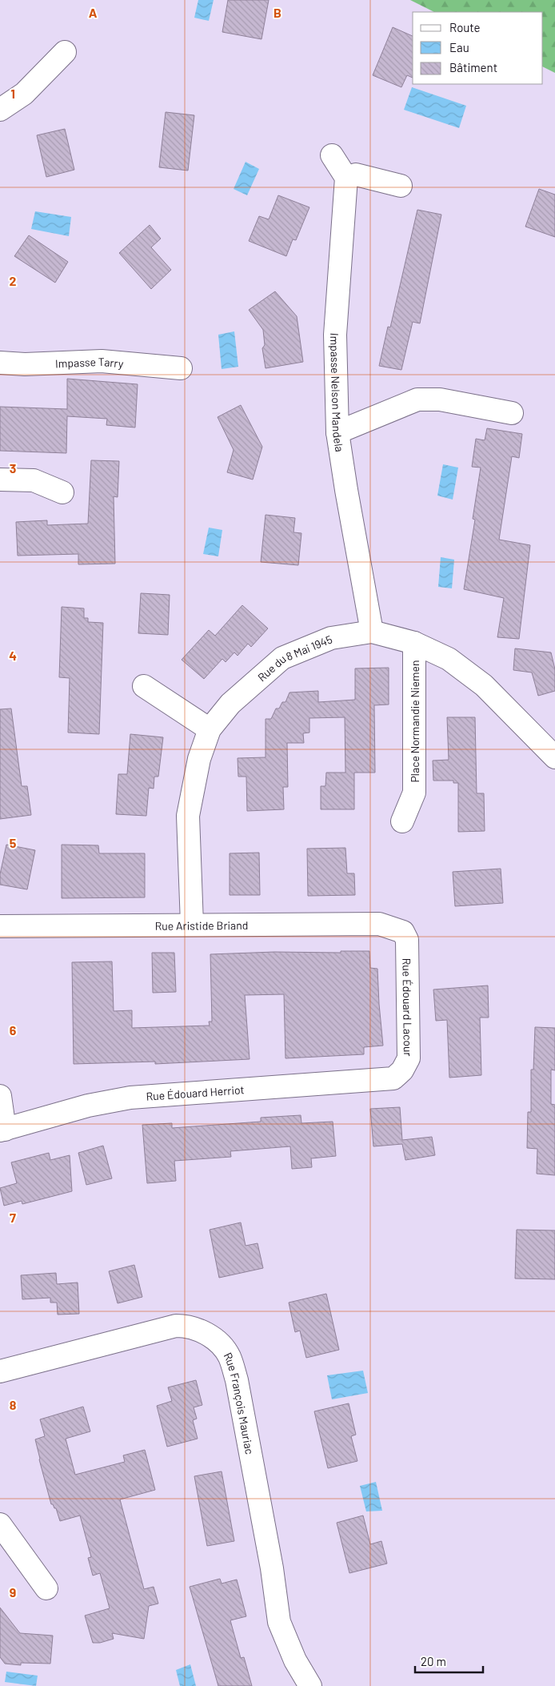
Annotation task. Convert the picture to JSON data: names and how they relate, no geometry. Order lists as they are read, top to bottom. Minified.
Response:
{"streets":{"street":["Impasse Tarry","Impasse Nelson Mandela","Rue du 8 Mai 1945","Place Normandie Niemen","Rue Aristide Briand","Rue Édouard Lacour","Rue Édouard Herriot","Rue François Mauriac"]},"crossings":[["Impasse Nelson Mandela","Rue du 8 Mai 1945"],["Rue du 8 Mai 1945","Place Normandie Niemen"],["Rue du 8 Mai 1945","Rue Aristide Briand"],["Rue Aristide Briand","Rue Édouard Lacour"],["Rue Édouard Lacour","Rue Édouard Herriot"]],"legend":["Route","Eau","Bâtiment"],"scale_bar":"20 m","grid":{"columns":["A","B"],"rows":["1","2","3","4","5","6","7","8","9"]}}
